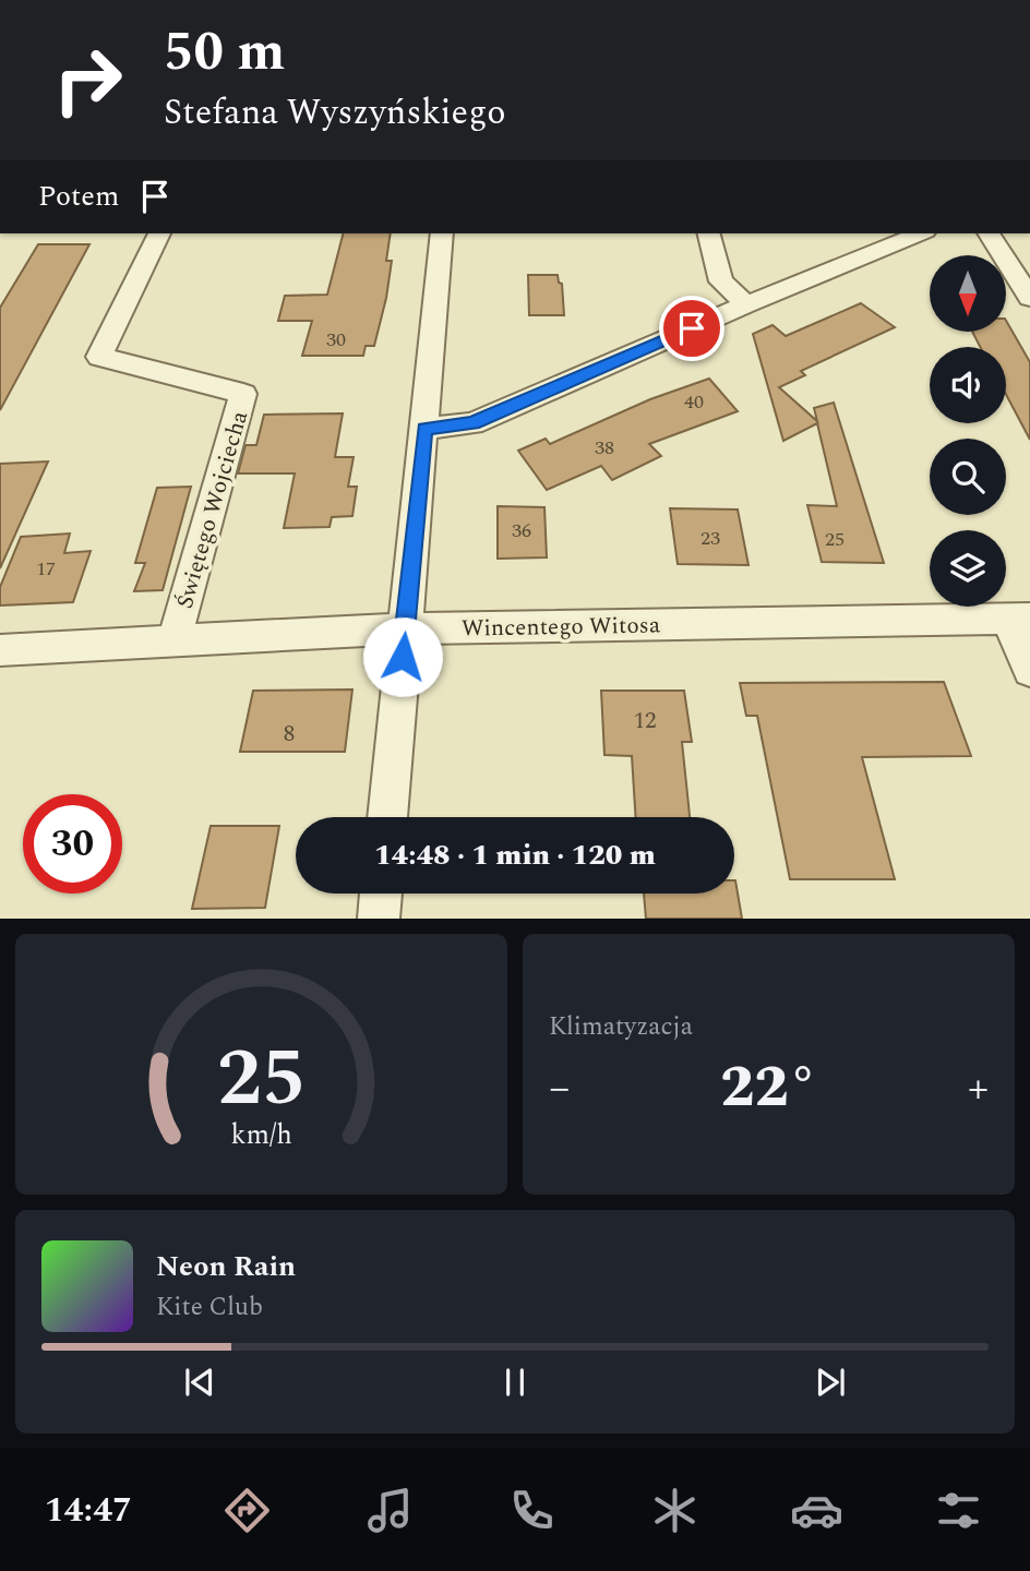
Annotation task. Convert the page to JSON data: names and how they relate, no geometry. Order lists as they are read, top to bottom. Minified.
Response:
{"streets":{"street":["Świętego Wojciecha","Wincentego Witosa"]},"crossings":[["Świętego Wojciecha","Wincentego Witosa"]],"house_numbers":["30","40","38","36","23","25","17","12","8"],"north":"bottom","page":{"turn":["50 m","Stefana Wyszyńskiego"],"then":"Potem","limit":"30","trip":"14:48 · 1 min · 120 m","tile":"Klimatyzacja","heat":["−","22°","+"],"song":["Neon Rain","Kite Club"],"tabs":"14:47","gauge":["25","km/h"]}}
